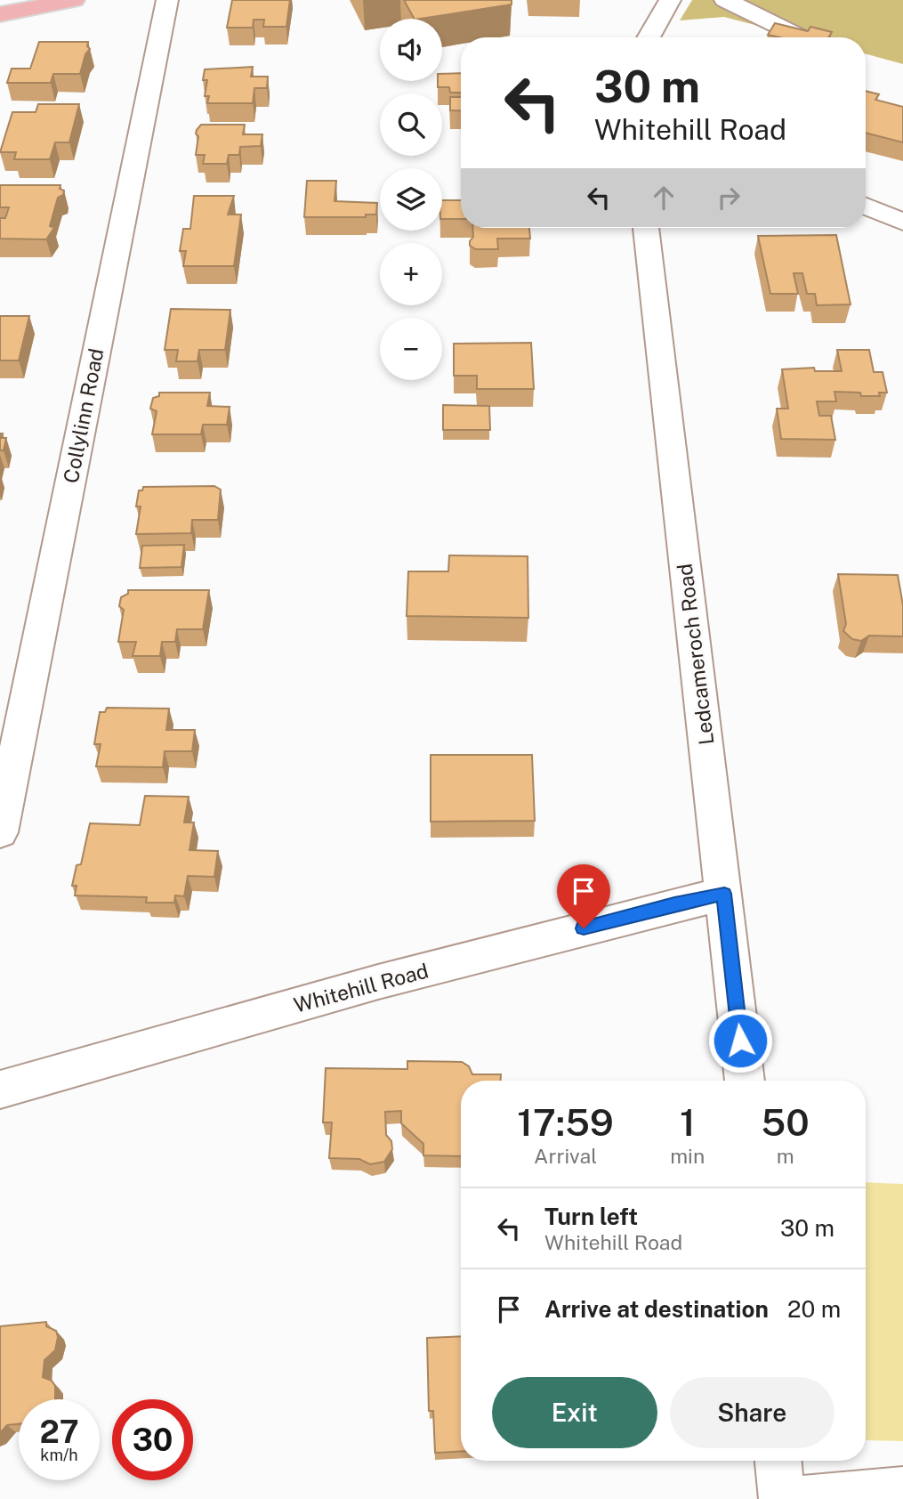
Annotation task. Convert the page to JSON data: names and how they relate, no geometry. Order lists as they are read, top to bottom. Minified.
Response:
{"streets":{"street":["Collylinn Road","Ledcameroch Road","Whitehill Road"]},"crossings":[["Ledcameroch Road","Whitehill Road"]],"page":{"map_buttons":["+","−"],"turn":["30 m","Whitehill Road"],"eta":["17:59","Arrival","1","min","50","m"],"list":[{"name":"Turn left","note":"Whitehill Road","value":"30 m"},{"name":"Arrive at destination","value":"20 m"}],"buttons":["Exit","Share"],"speed":"27 km/h","limit":"30"}}
